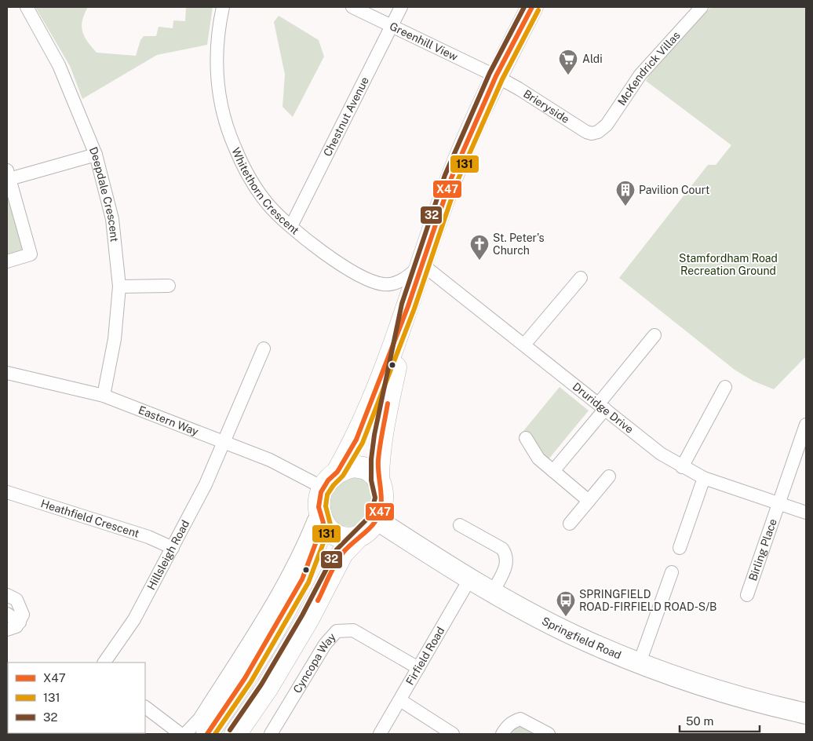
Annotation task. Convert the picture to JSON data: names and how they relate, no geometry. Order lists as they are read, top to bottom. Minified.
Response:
{"streets":{"main road":["Springfield Road"],"street":["Greenhill View","McKendrick Villas","Brieryside","Chestnut Avenue","Whitethorn Crescent","Deepdale Crescent","Druridge Drive","Eastern Way","Heathfield Crescent","Birling Place","Hillsleigh Road","Firfield Road","Cyncopa Way"]},"crossings":[["Greenhill View","Brieryside"],["Greenhill View","Chestnut Avenue"],["McKendrick Villas","Brieryside"],["Chestnut Avenue","Whitethorn Crescent"],["Whitethorn Crescent","Druridge Drive"],["Deepdale Crescent","Eastern Way"],["Druridge Drive","Birling Place"],["Eastern Way","Hillsleigh Road"],["Eastern Way","Springfield Road"],["Heathfield Crescent","Hillsleigh Road"],["Springfield Road","Firfield Road"],["Firfield Road","Cyncopa Way"]],"parks":["Stamfordham Road Recreation Ground"],"places":{"supermarket":["Aldi"],"building":["Pavilion Court"],"church":["St. Peter's Church"],"bus stop":["SPRINGFIELD ROAD-FIRFIELD ROAD-S/B"]},"lines":["transit line X47","transit line 32","transit line 131"],"legend":["X47","131","32"],"scale_bar":"50 m"}
